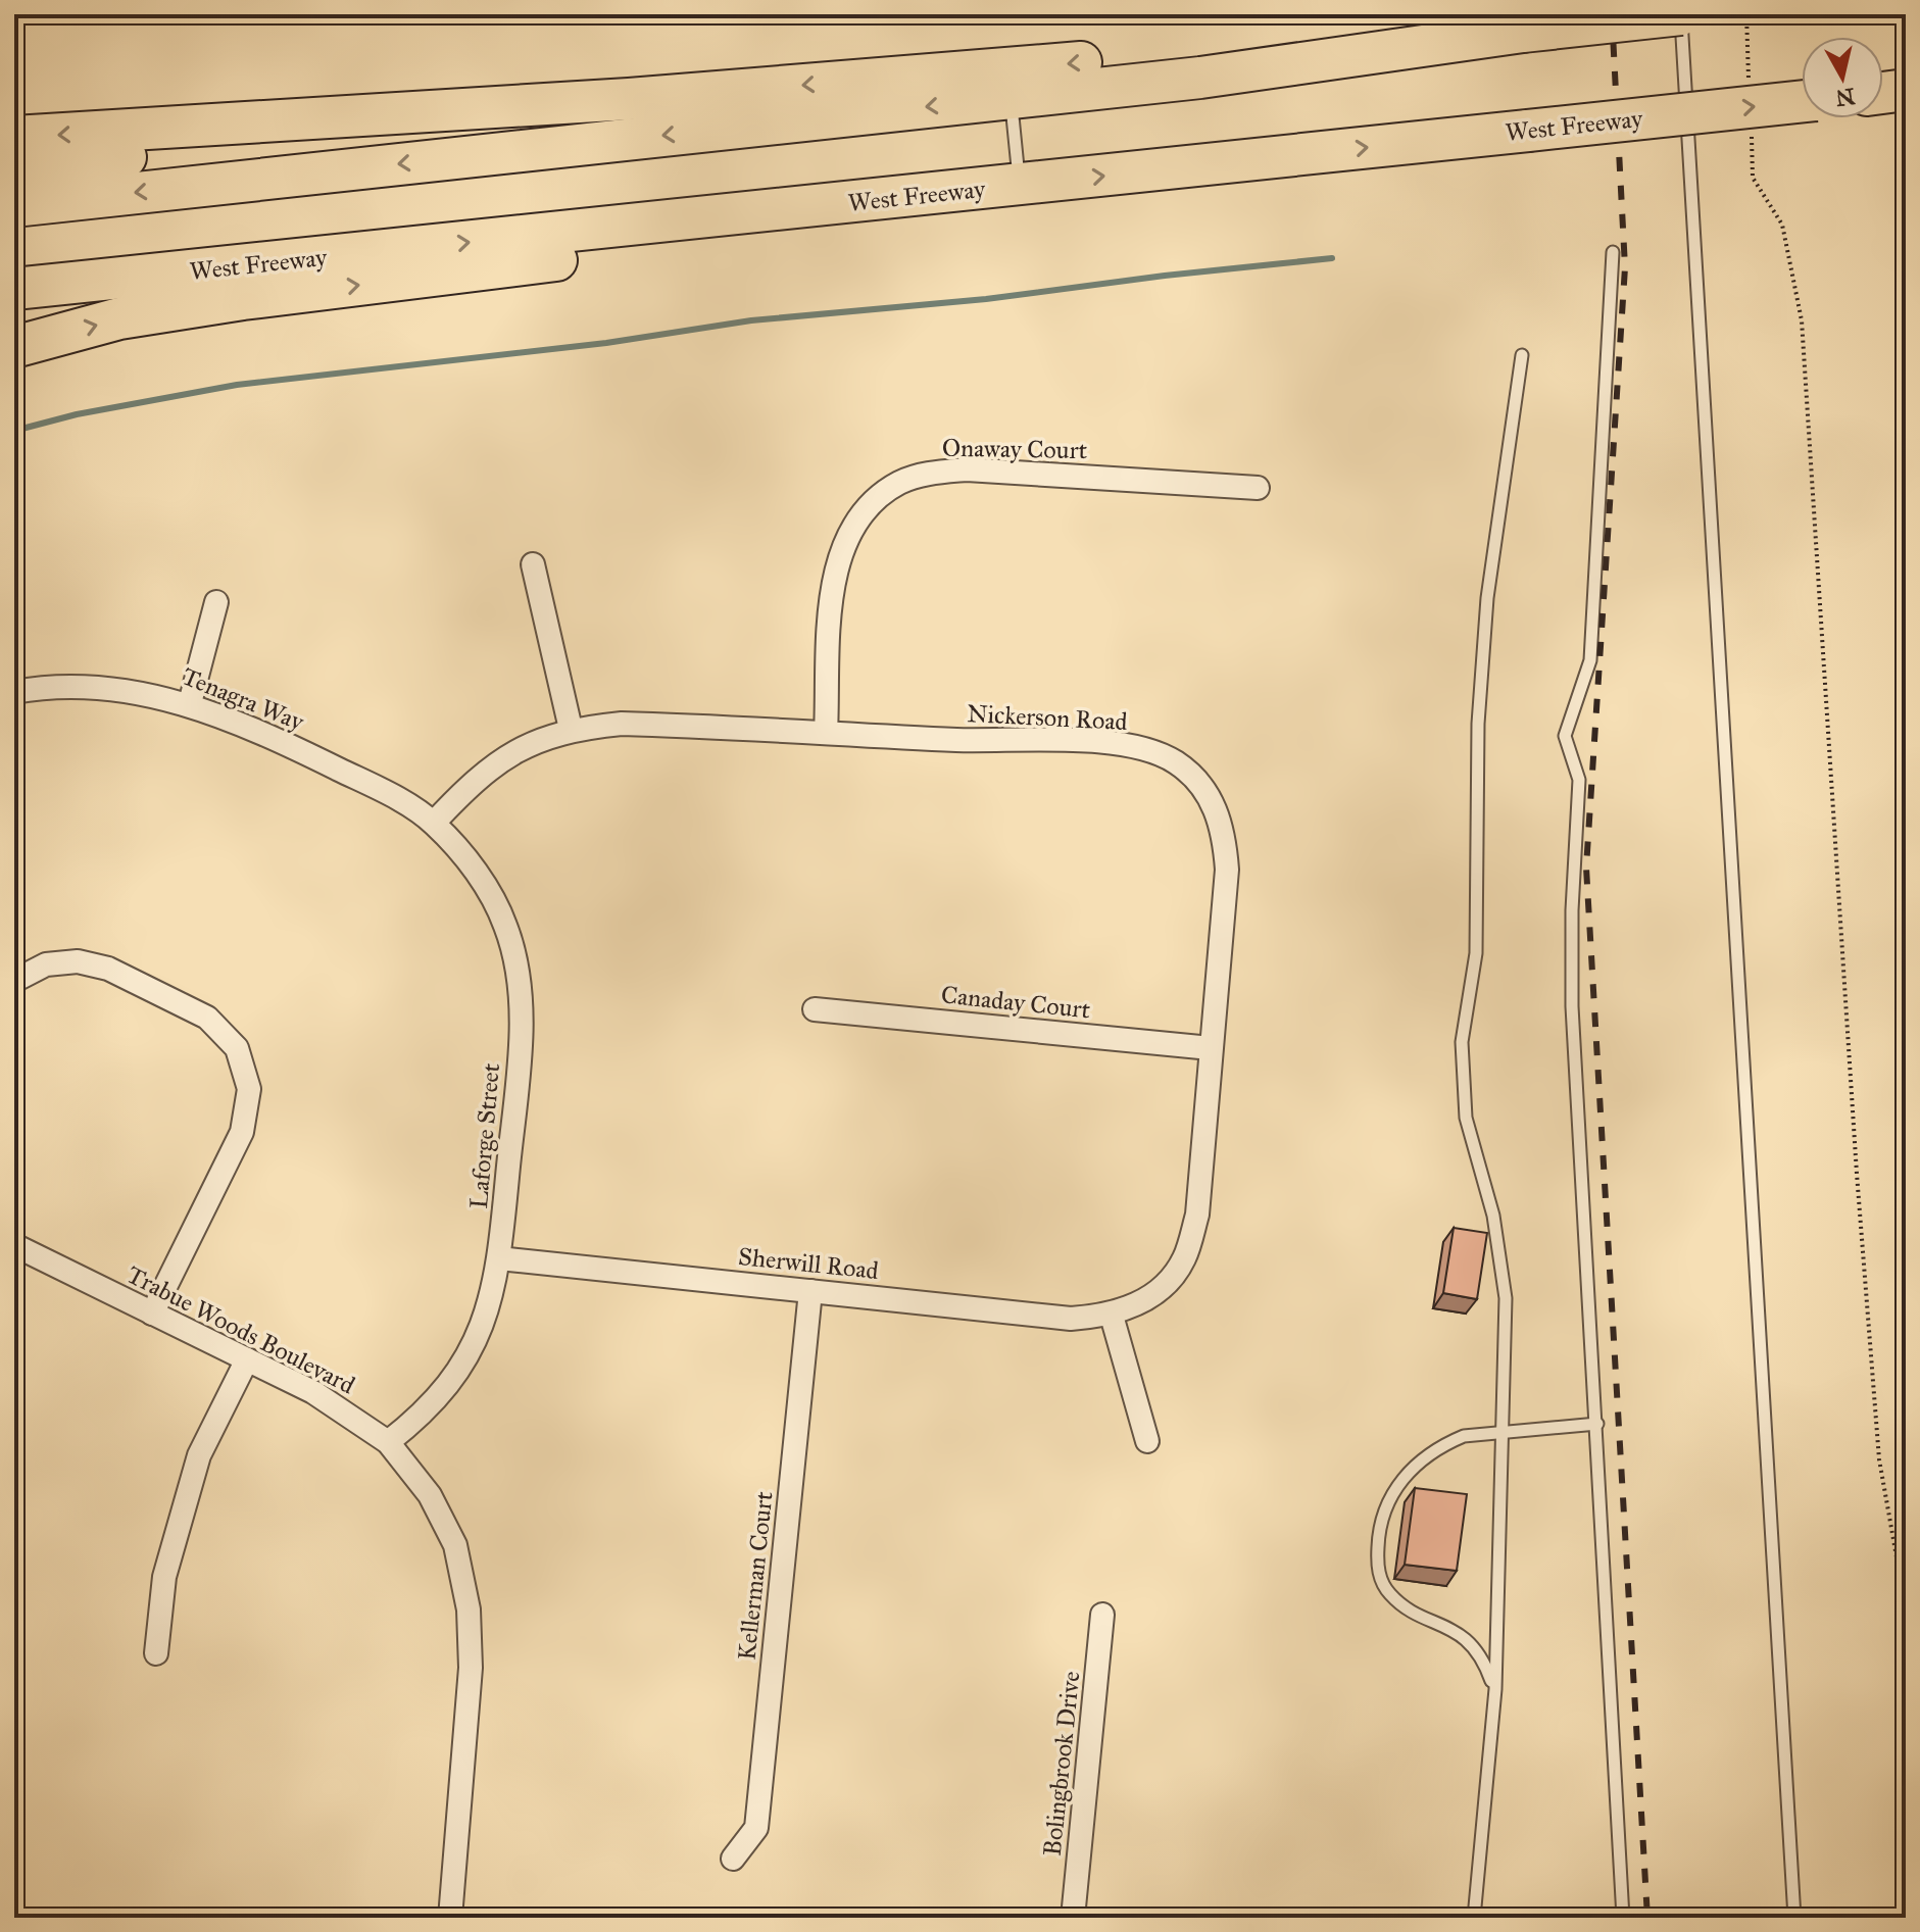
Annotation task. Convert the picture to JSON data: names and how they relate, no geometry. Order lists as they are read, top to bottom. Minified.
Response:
{"streets":{"highway":["West Freeway"],"street":["Onaway Court","Tenagra Way","Nickerson Road","Canaday Court","Laforge Street","Sherwill Road","Trabue Woods Boulevard","Kellerman Court","Bolingbrook Drive"]},"crossings":[["Onaway Court","Nickerson Road"],["Tenagra Way","Nickerson Road"],["Tenagra Way","Laforge Street"],["Nickerson Road","Canaday Court"],["Nickerson Road","Laforge Street"],["Nickerson Road","Sherwill Road"],["Laforge Street","Sherwill Road"],["Laforge Street","Trabue Woods Boulevard"],["Sherwill Road","Kellerman Court"]],"north":"bottom"}
